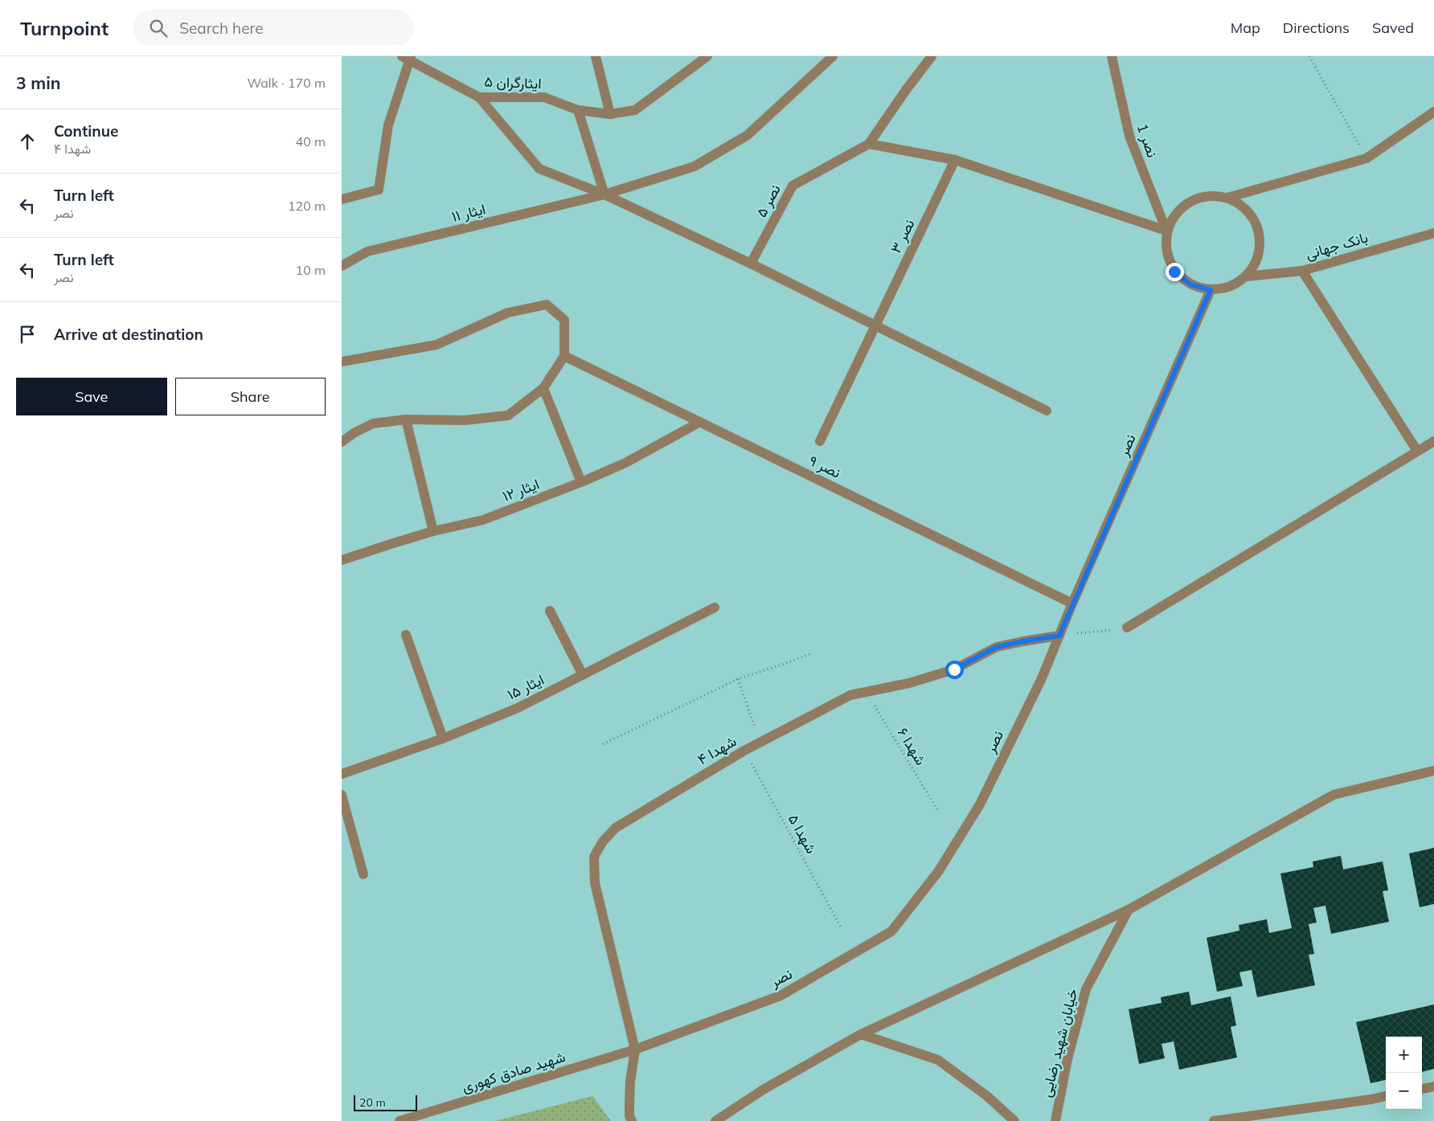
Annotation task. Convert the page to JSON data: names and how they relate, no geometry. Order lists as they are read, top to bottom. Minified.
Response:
{"streets":{"street":["ایثارگران ۵","نصر 1","نصر ۵","ایثار ۱۱","نصر ۳","بانک جهانی","نصر","نصر ۹","ایثار ۱۲","ایثار ۱۵","شهدا ۴","خیابان شهید رضایی","شهید صادق کهوری"],"path":["شهدا ۶","شهدا ۵"]},"crossings":[["نصر 1","بانک جهانی"],["نصر 1","نصر"],["بانک جهانی","نصر"],["نصر","نصر ۹"],["نصر","شهدا ۴"],["نصر","شهید صادق کهوری"],["نصر ۹","ایثار ۱۲"],["شهدا ۶","شهدا ۴"],["شهدا ۴","شهدا ۵"],["شهدا ۴","شهید صادق کهوری"]],"scale_bar":"20 m","page":{"header":"Turnpoint","search":"Search here","nav":["Map","Directions","Saved"],"heading":["3 min","Walk · 170 m"],"list":[["Continue","شهدا ۴","40 m"],["Turn left","نصر","120 m"],["Turn left","نصر","10 m"],"Arrive at destination"],"buttons":["Save","Share"],"map_buttons":["+","−"],"scale":"20 m"}}
